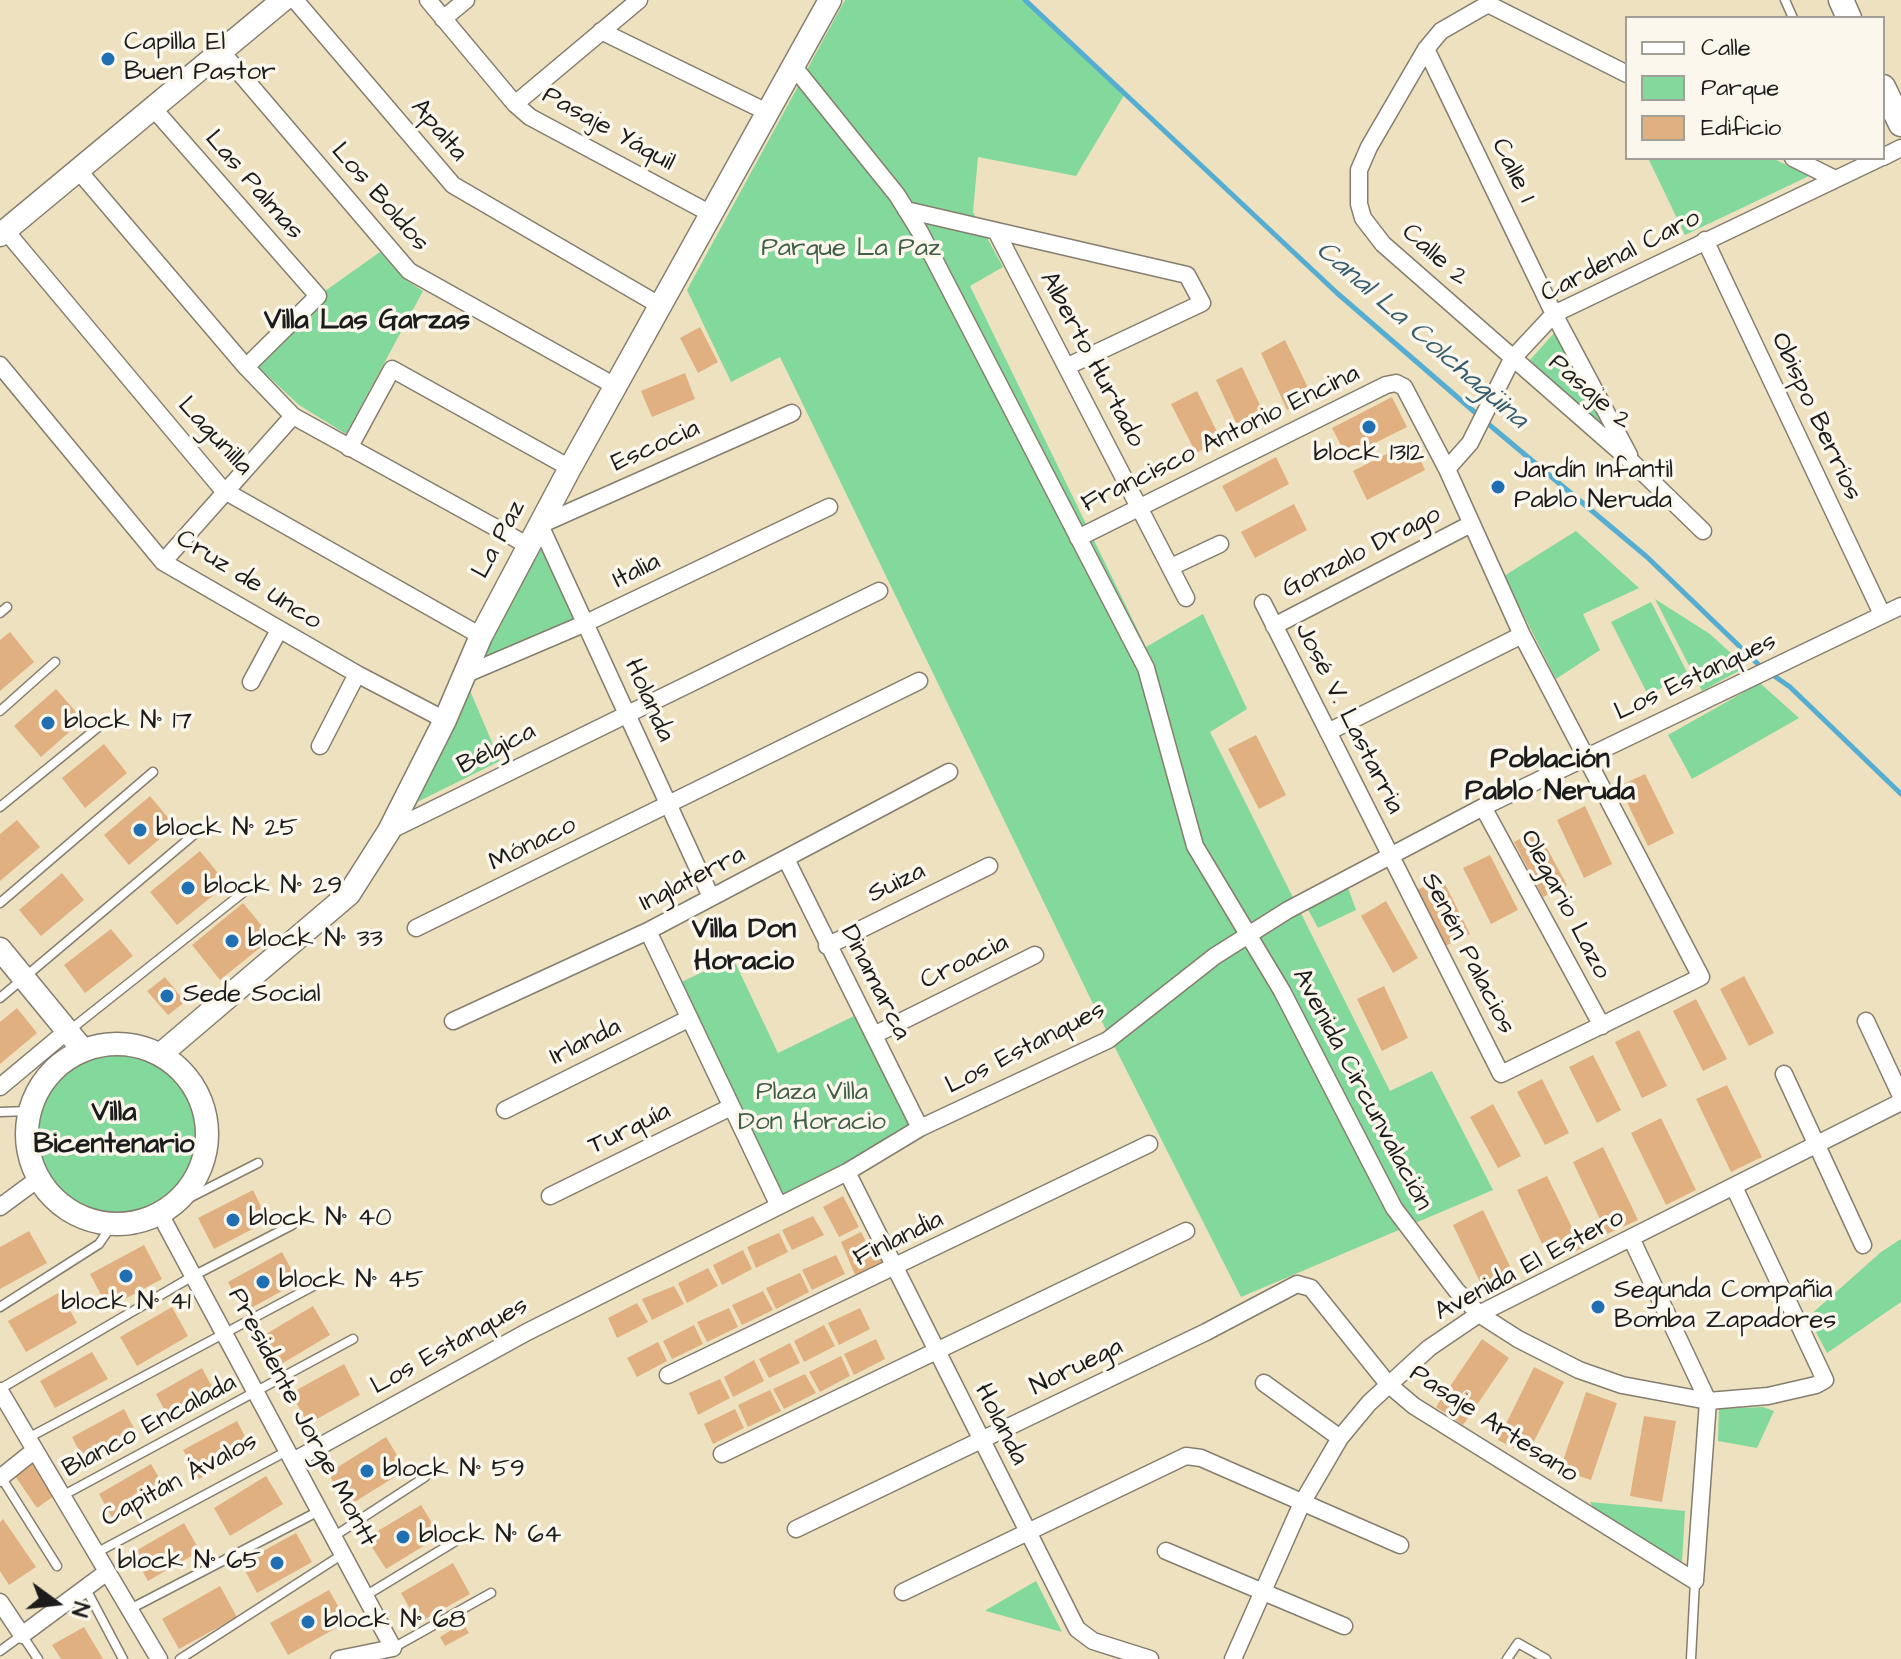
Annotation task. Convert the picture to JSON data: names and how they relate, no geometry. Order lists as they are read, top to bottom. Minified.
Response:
{"streets":{"street":["Pasaje Yáquil","Apalta","Calle 1","Las Palmas","Los Boldos","Calle 2","Cardenal Caro","Alberto Hurtado","Pasaje 2","Obispo Berríos","Lagunilla","Francisco Antonio Encina","Escocia","La Paz","Gonzalo Drago","Italia","Cruz de Unco","Los Estanques","Holanda","José V. Lastarria","Bélgica","Mónaco","Inglaterra","Suiza","Olegario Lazo","Senén Palacios","Croacia","Dinamarca","Irlanda","Avenida Circunvalación","Turquía","Finlandia","Avenida El Estero","Noruega","Presidente Jorge Montt","Pasaje Artesano","Capitán Ávalos"],"lane":["Blanco Encalada"]},"crossings":[["Pasaje Yáquil","La Paz"],["Apalta","La Paz"],["Calle 1","Calle 2"],["Calle 1","Cardenal Caro"],["Calle 1","Pasaje 2"],["Los Boldos","La Paz"],["Calle 2","Cardenal Caro"],["Calle 2","Pasaje 2"],["Cardenal Caro","Pasaje 2"],["Cardenal Caro","Obispo Berríos"],["Cardenal Caro","Francisco Antonio Encina"],["Alberto Hurtado","Francisco Antonio Encina"],["Obispo Berríos","Los Estanques"],["Lagunilla","La Paz"],["Francisco Antonio Encina","Gonzalo Drago"],["Francisco Antonio Encina","Los Estanques"],["Francisco Antonio Encina","Olegario Lazo"],["Francisco Antonio Encina","Senén Palacios"],["Francisco Antonio Encina","Avenida Circunvalación"],["Escocia","La Paz"],["Escocia","Holanda"],["La Paz","Italia"],["La Paz","Cruz de Unco"],["La Paz","Holanda"],["La Paz","Bélgica"],["La Paz","Avenida Circunvalación"],["La Paz","Presidente Jorge Montt"],["Gonzalo Drago","José V. Lastarria"],["Italia","Holanda"],["Los Estanques","Holanda"],["Los Estanques","José V. Lastarria"],["Los Estanques","Olegario Lazo"],["Los Estanques","Senén Palacios"],["Los Estanques","Dinamarca"],["Los Estanques","Avenida Circunvalación"],["Los Estanques","Presidente Jorge Montt"],["Los Estanques","Capitán Ávalos"],["Holanda","Bélgica"],["Holanda","Mónaco"],["Holanda","Inglaterra"],["Holanda","Finlandia"],["Holanda","Noruega"],["José V. Lastarria","Senén Palacios"],["Inglaterra","Dinamarca"],["Suiza","Dinamarca"],["Olegario Lazo","Senén Palacios"],["Croacia","Dinamarca"],["Avenida Circunvalación","Avenida El Estero"],["Avenida El Estero","Pasaje Artesano"],["Noruega","Pasaje Artesano"],["Presidente Jorge Montt","Blanco Encalada"],["Presidente Jorge Montt","Capitán Ávalos"]],"districts":["Villa Las Garzas","Población Pablo Neruda","Villa Don Horacio","Villa Bicentenario"],"water":["Canal La Colchagüina"],"parks":["Parque La Paz","Plaza Villa Don Horacio"],"places":["Capilla El Buen Pastor","block 1312","Jardín Infantil Pablo Neruda","block N° 17","block N° 25","block N° 29","block N° 33","Sede Social","block N° 40","block N° 41","block N° 45","Segunda Compañia Bomba Zapadores","block N° 59","block N° 64","block N° 65","block N° 68"],"legend":["Calle","Parque","Edificio"],"north":"right"}
